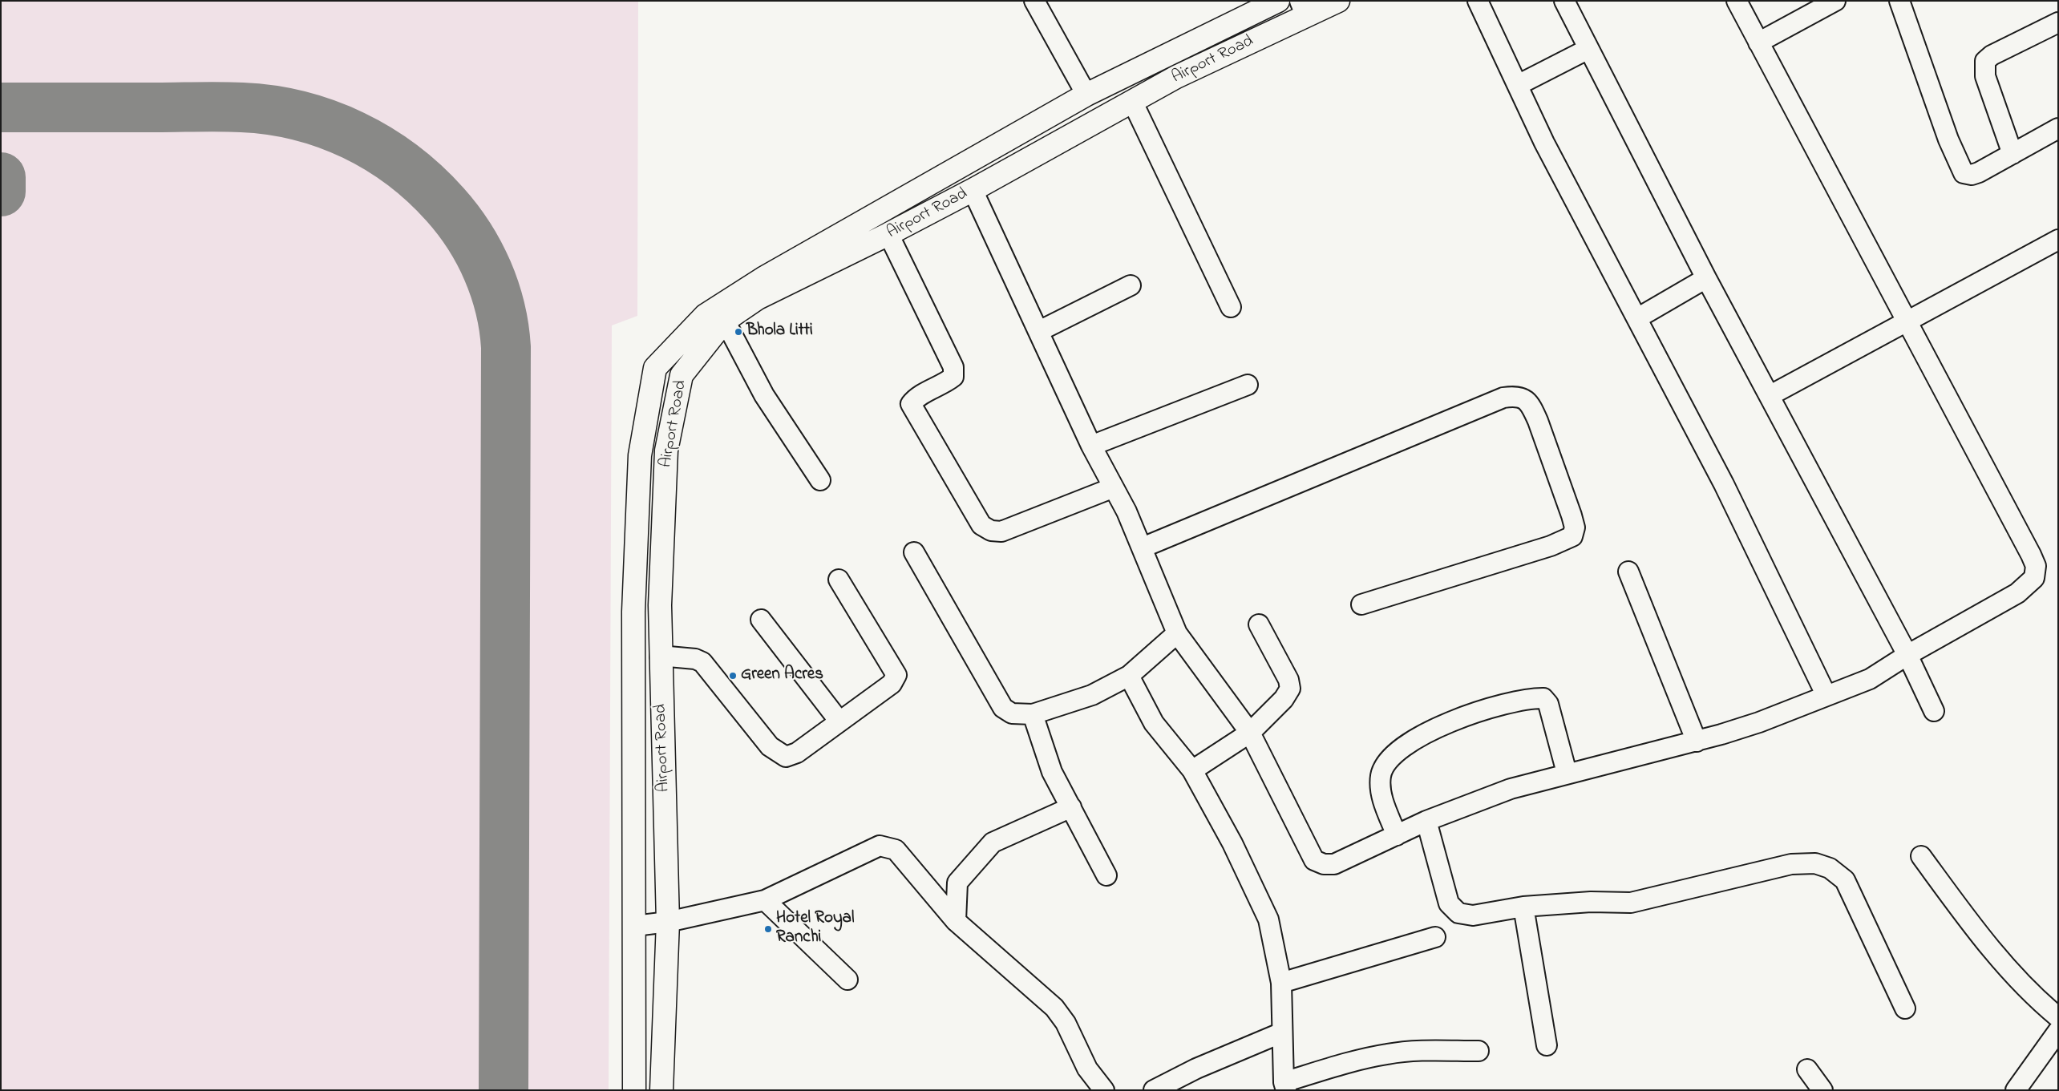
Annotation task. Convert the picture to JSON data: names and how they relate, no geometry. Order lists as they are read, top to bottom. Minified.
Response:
{"streets":{"street":["Airport Road"]},"places":["Bhola Litti","Green Acres","Hotel Royal Ranchi"]}
